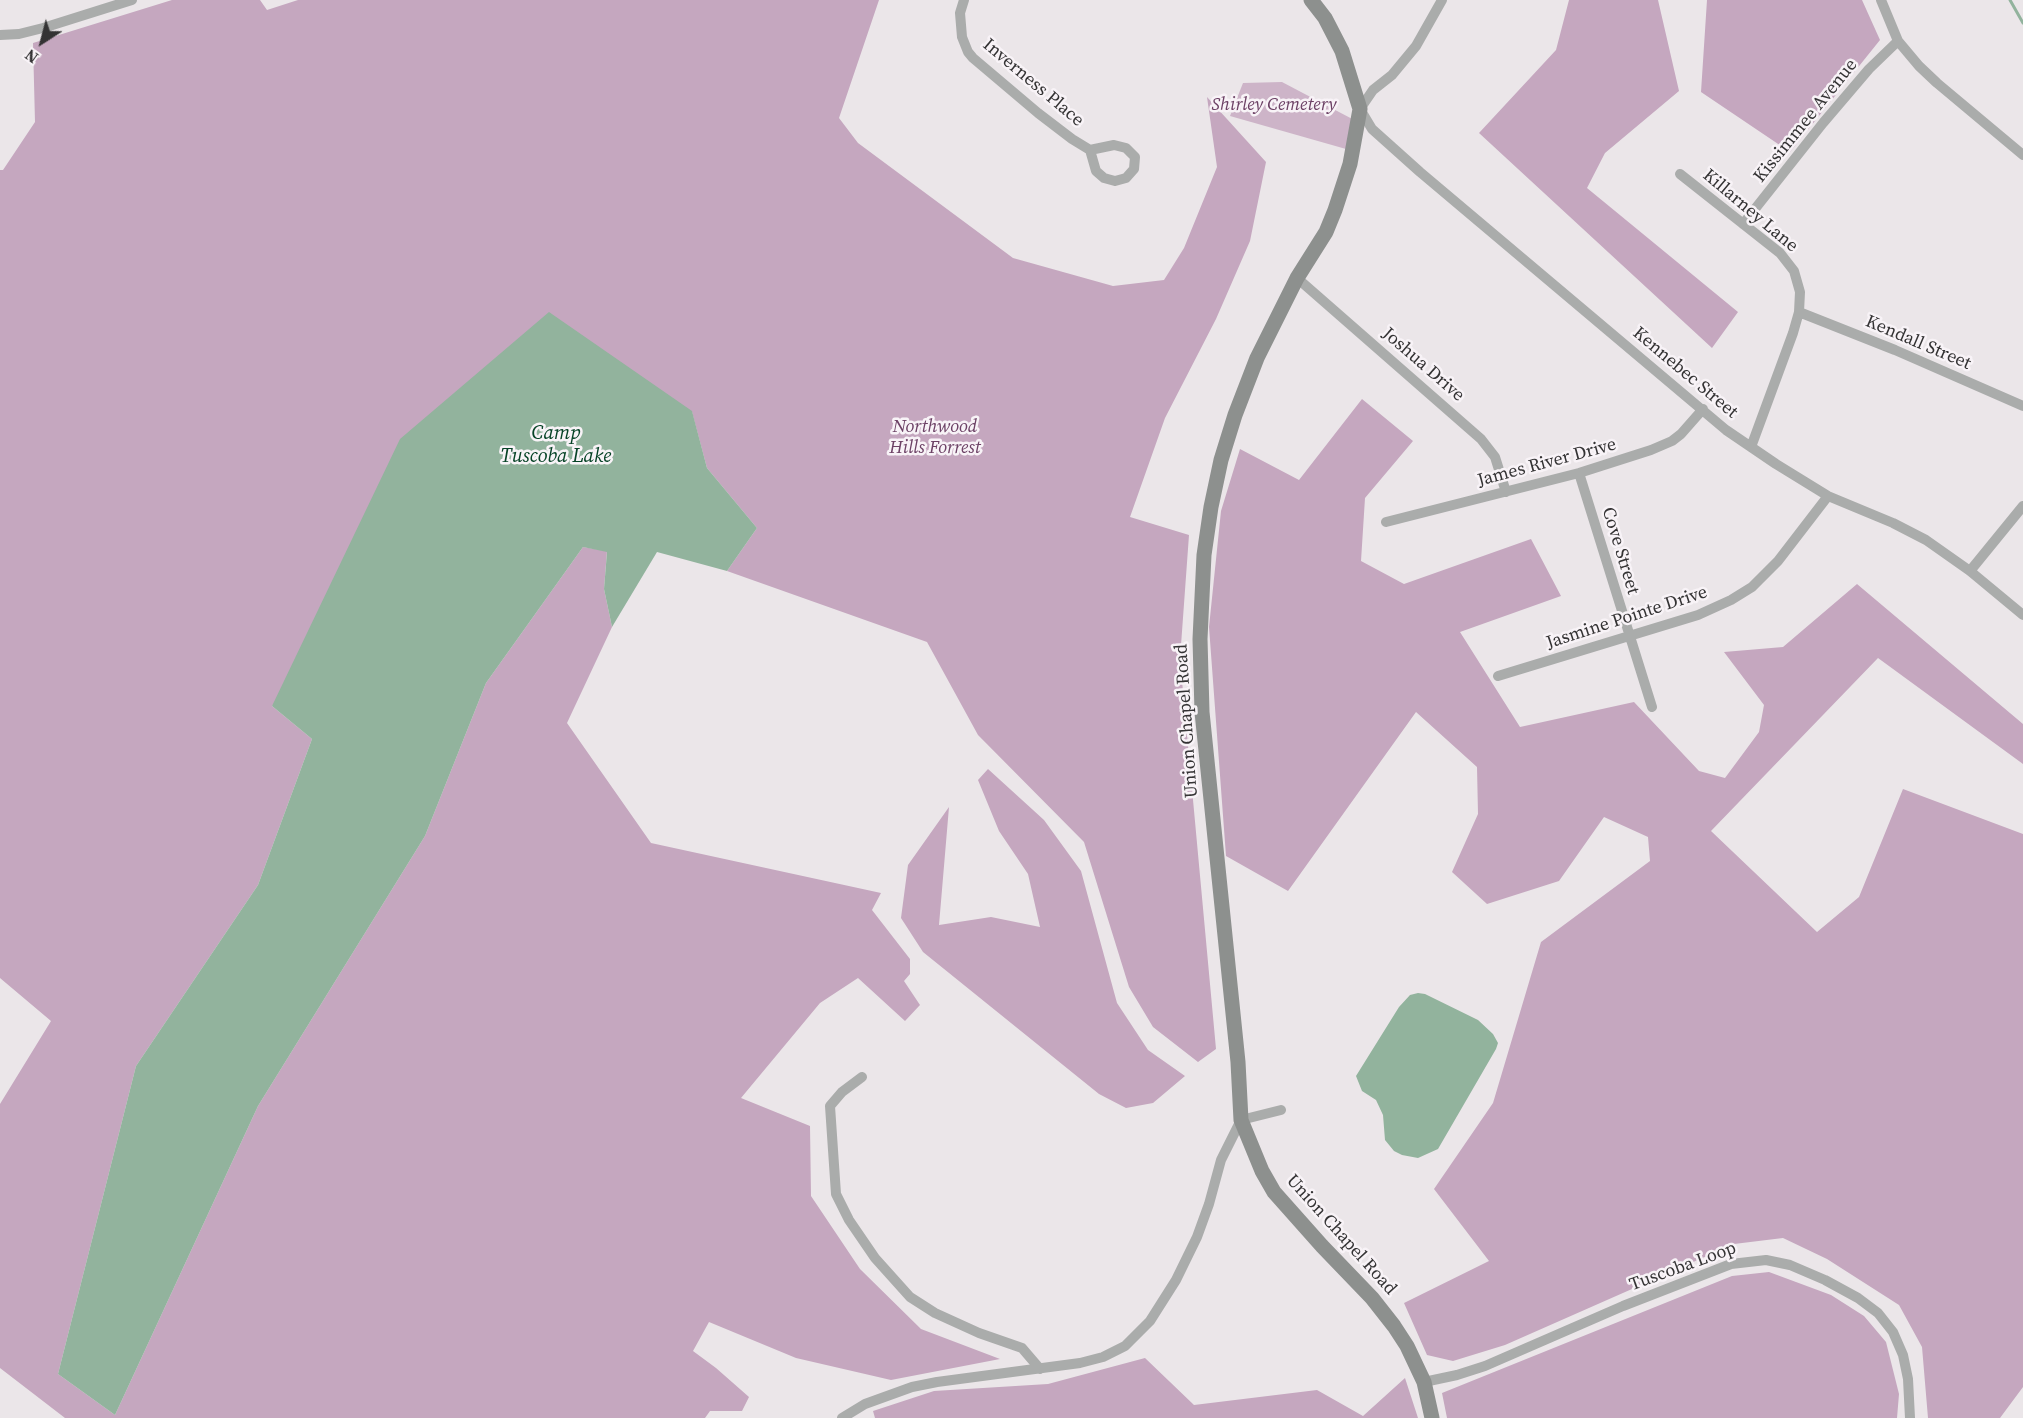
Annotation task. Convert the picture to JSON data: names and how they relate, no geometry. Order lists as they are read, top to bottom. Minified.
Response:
{"streets":{"street":["Inverness Place","Kissimmee Avenue","Killarney Lane","Kendall Street","Joshua Drive","Kennebec Street","James River Drive","Cove Street","Jasmine Pointe Drive","Union Chapel Road","Tuscoba Loop"]},"crossings":[["Kissimmee Avenue","Killarney Lane"],["Killarney Lane","Kendall Street"],["Killarney Lane","Kennebec Street"],["Joshua Drive","James River Drive"],["Joshua Drive","Union Chapel Road"],["Kennebec Street","James River Drive"],["Kennebec Street","Jasmine Pointe Drive"],["Kennebec Street","Union Chapel Road"],["James River Drive","Cove Street"],["Cove Street","Jasmine Pointe Drive"],["Union Chapel Road","Tuscoba Loop"]],"water":["Camp Tuscoba Lake"],"parks":["Shirley Cemetery","Northwood Hills Forrest"],"north":"bottom left"}
